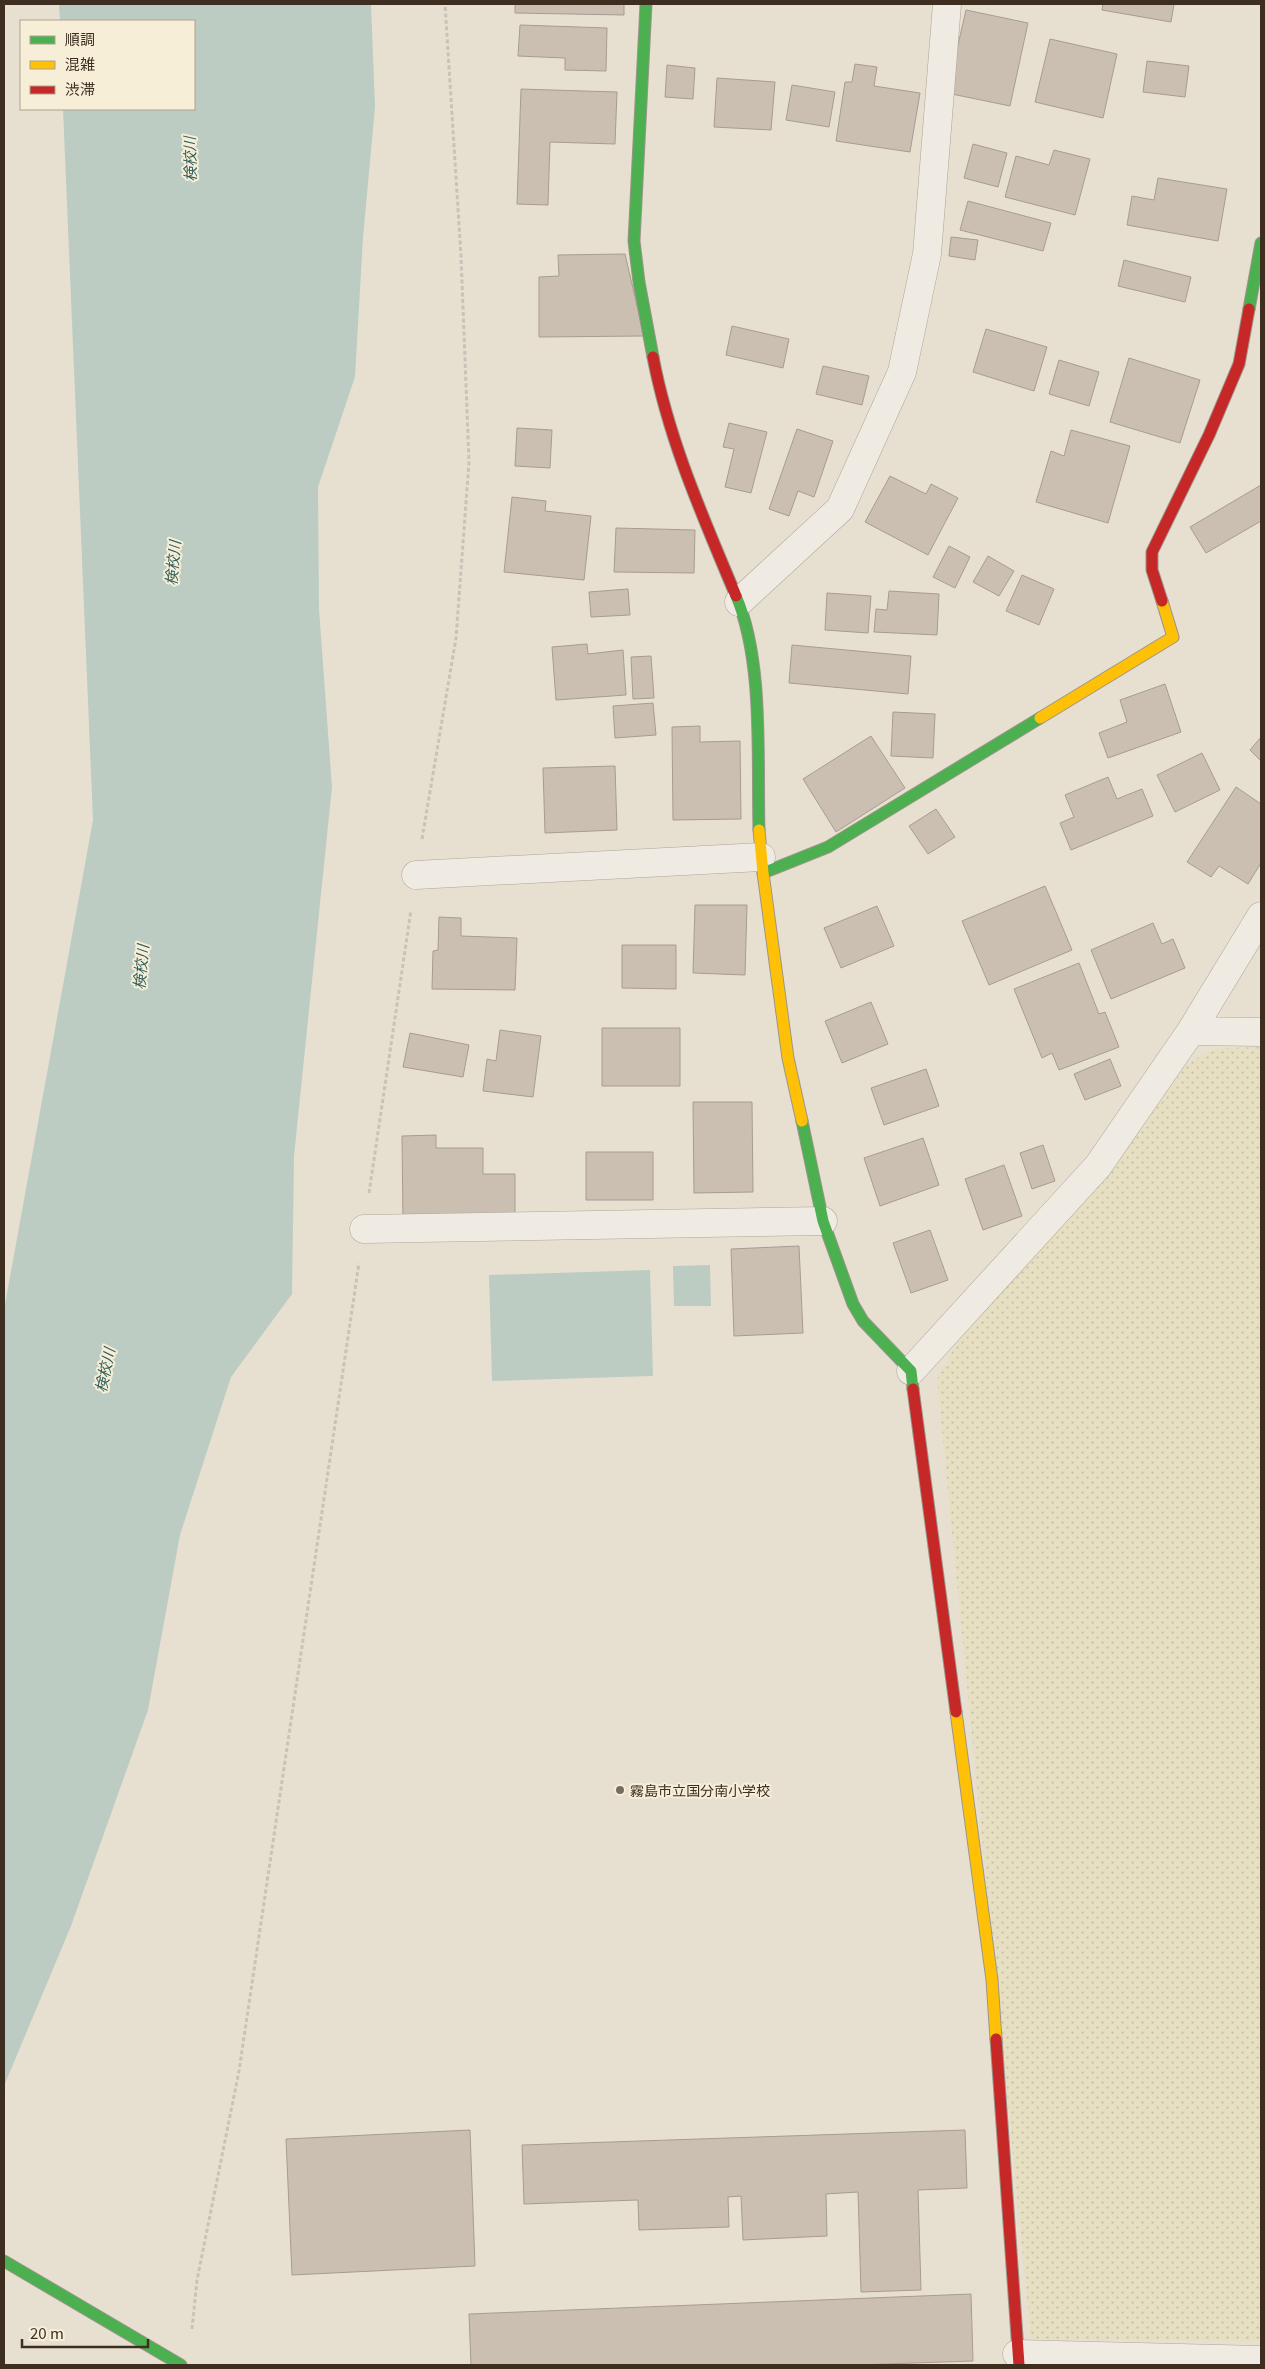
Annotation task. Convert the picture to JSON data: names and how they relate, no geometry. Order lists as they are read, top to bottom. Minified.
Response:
{"water":["検校川"],"places":["霧島市立国分南小学校"],"legend":["順調","混雑","渋滞"],"scale_bar":"20 m"}
